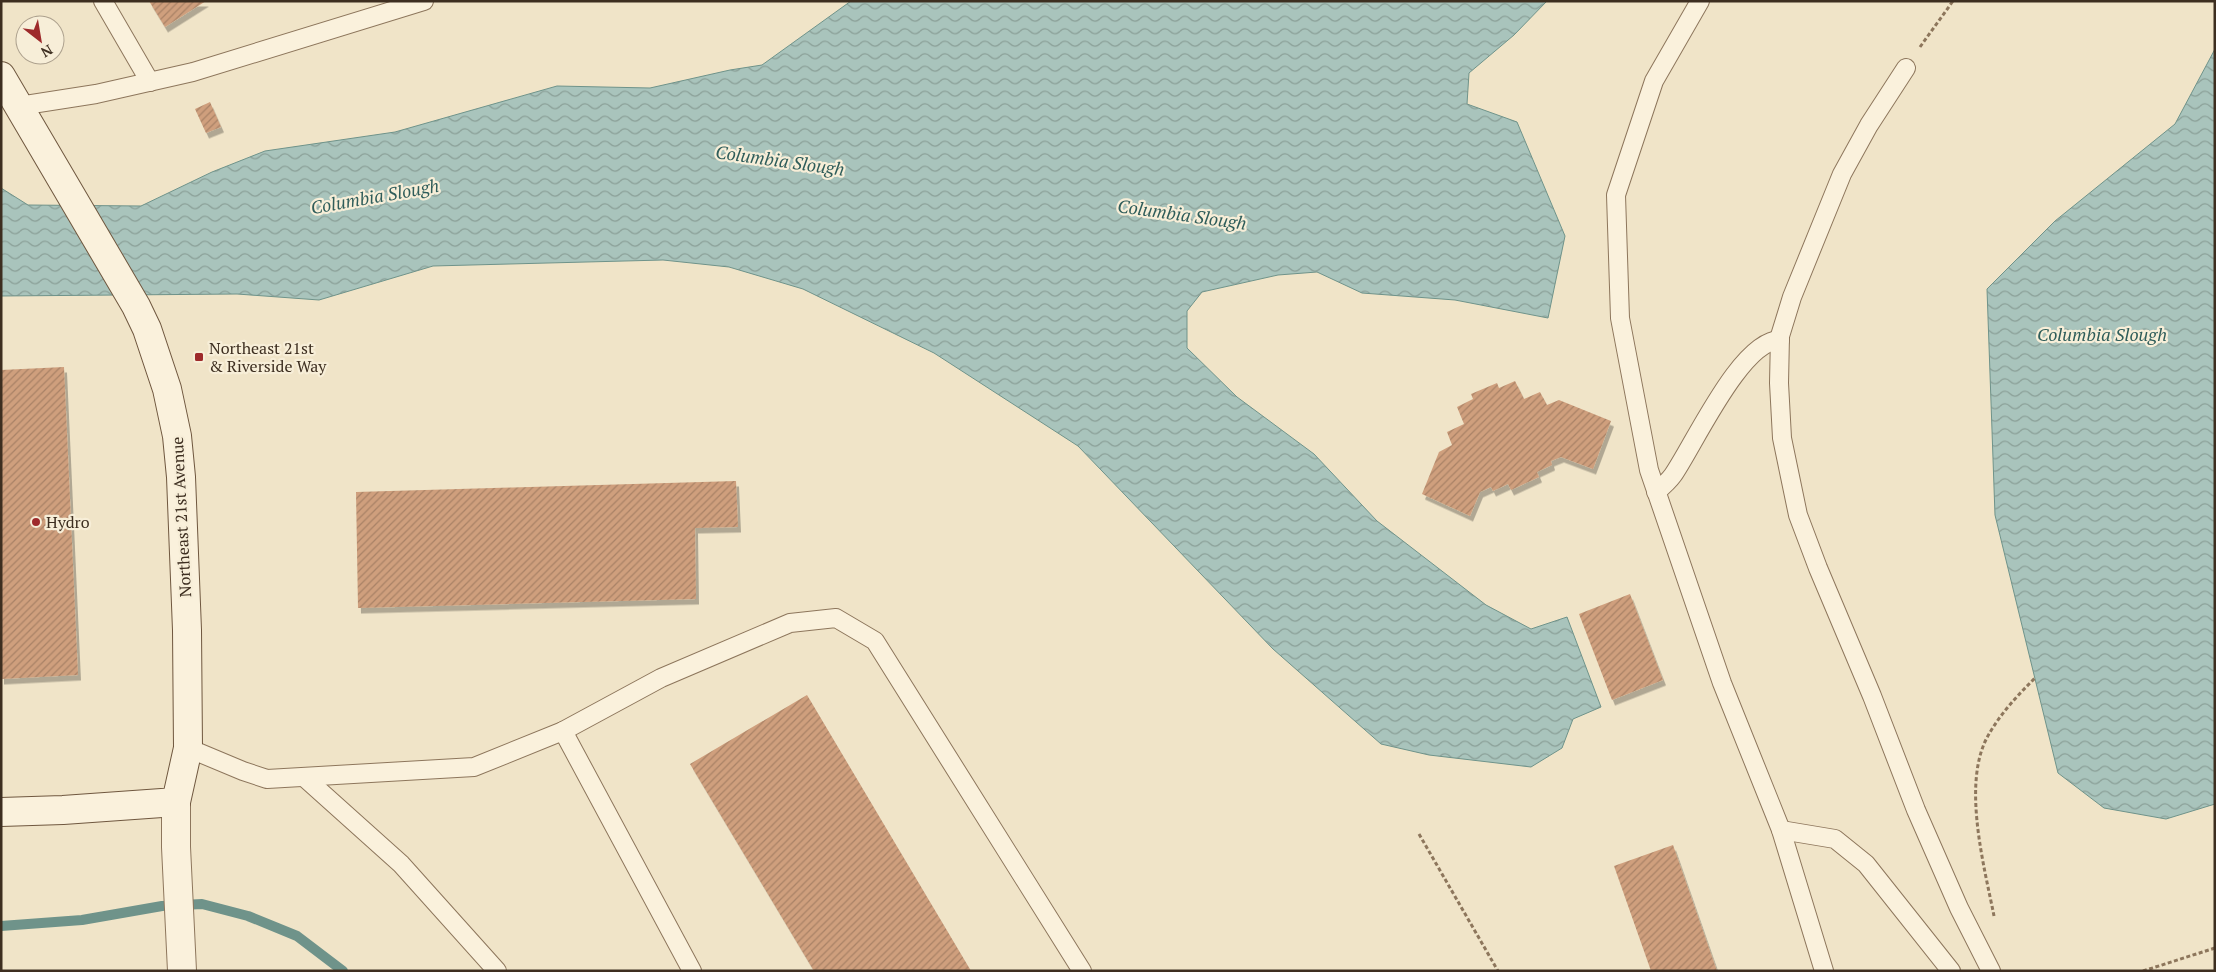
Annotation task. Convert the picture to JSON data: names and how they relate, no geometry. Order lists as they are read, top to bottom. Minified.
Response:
{"streets":{"street":["Northeast 21st Avenue"]},"water":["Columbia Slough"],"places":{"transit":["Northeast 21st & Riverside Way"],"other":["Hydro"]},"north":"bottom right"}
